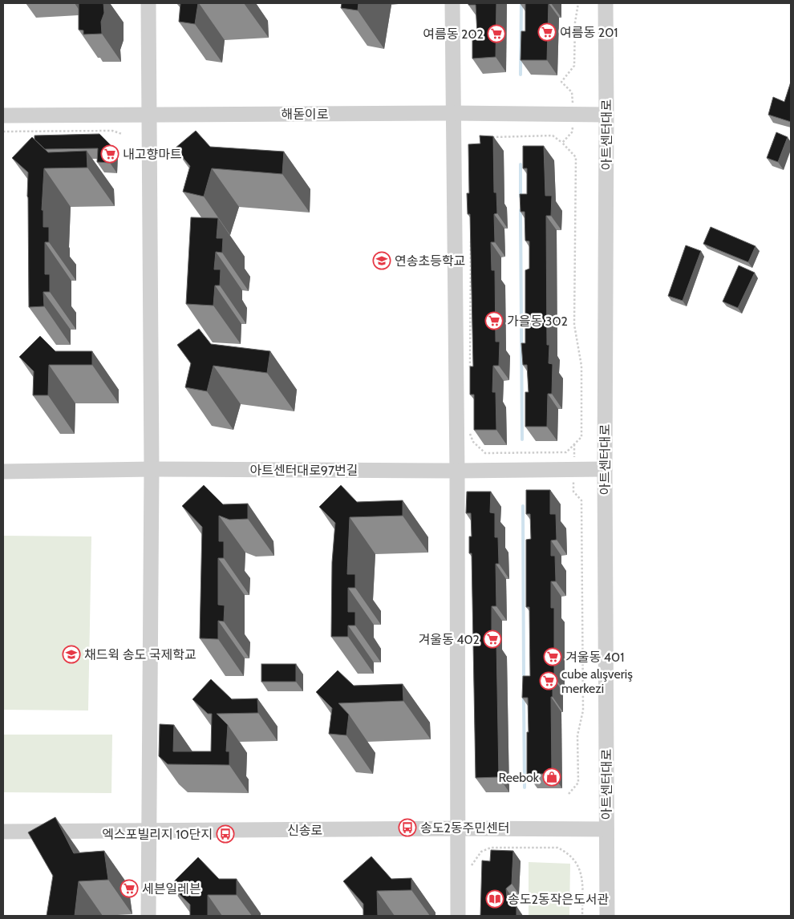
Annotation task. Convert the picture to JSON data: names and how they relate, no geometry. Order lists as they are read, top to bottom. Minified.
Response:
{"streets":{"street":["해돋이로","아트센터대로","아트센터대로97번길","신송로"]},"crossings":[["해돋이로","아트센터대로"],["아트센터대로","아트센터대로97번길"],["아트센터대로","신송로"]],"places":{"supermarket":["여름동 201","여름동 202","내고향마트","가을동 302","겨울동 402","겨울동 401","cube alışveriş merkezi","세븐일레븐"],"school or university":["연송초등학교","채드윅 송도 국제학교"],"shop":["Reebok"],"bus stop":["송도2동주민센터","엑스포빌리지 10단지"],"library":["송도2동작은도서관"]}}
